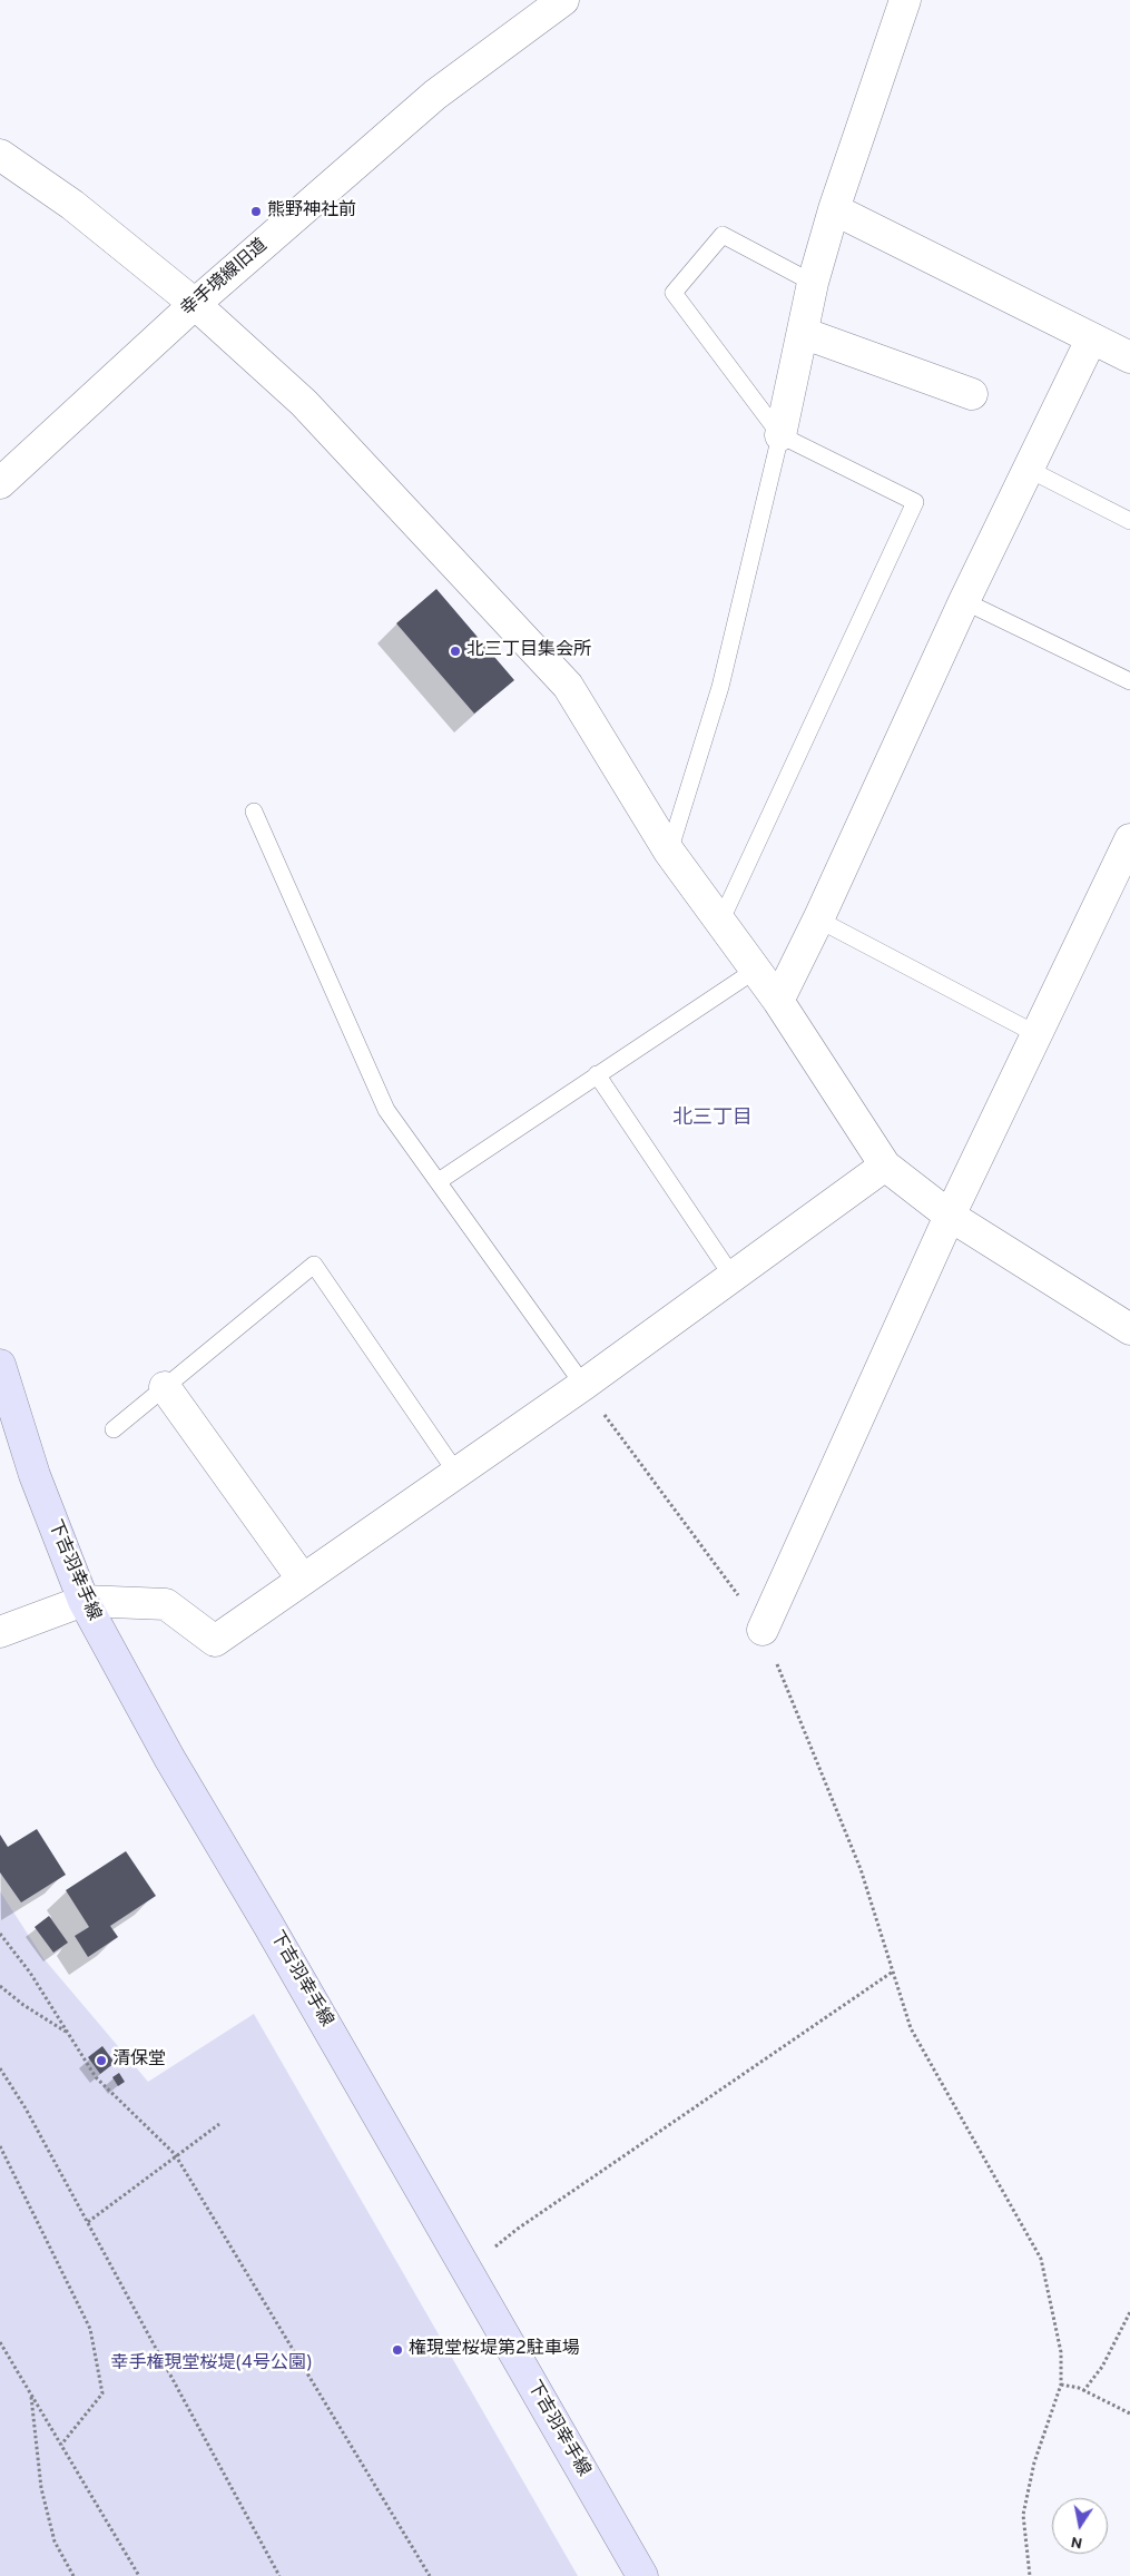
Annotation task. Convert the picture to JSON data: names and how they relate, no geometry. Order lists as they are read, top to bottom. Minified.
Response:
{"streets":{"main road":["下吉羽幸手線"],"street":["幸手境線旧道"]},"districts":["北三丁目"],"parks":["幸手権現堂桜堤(4号公園)"],"places":["熊野神社前","北三丁目集会所","清保堂","権現堂桜堤第2駐車場"],"north":"bottom"}
